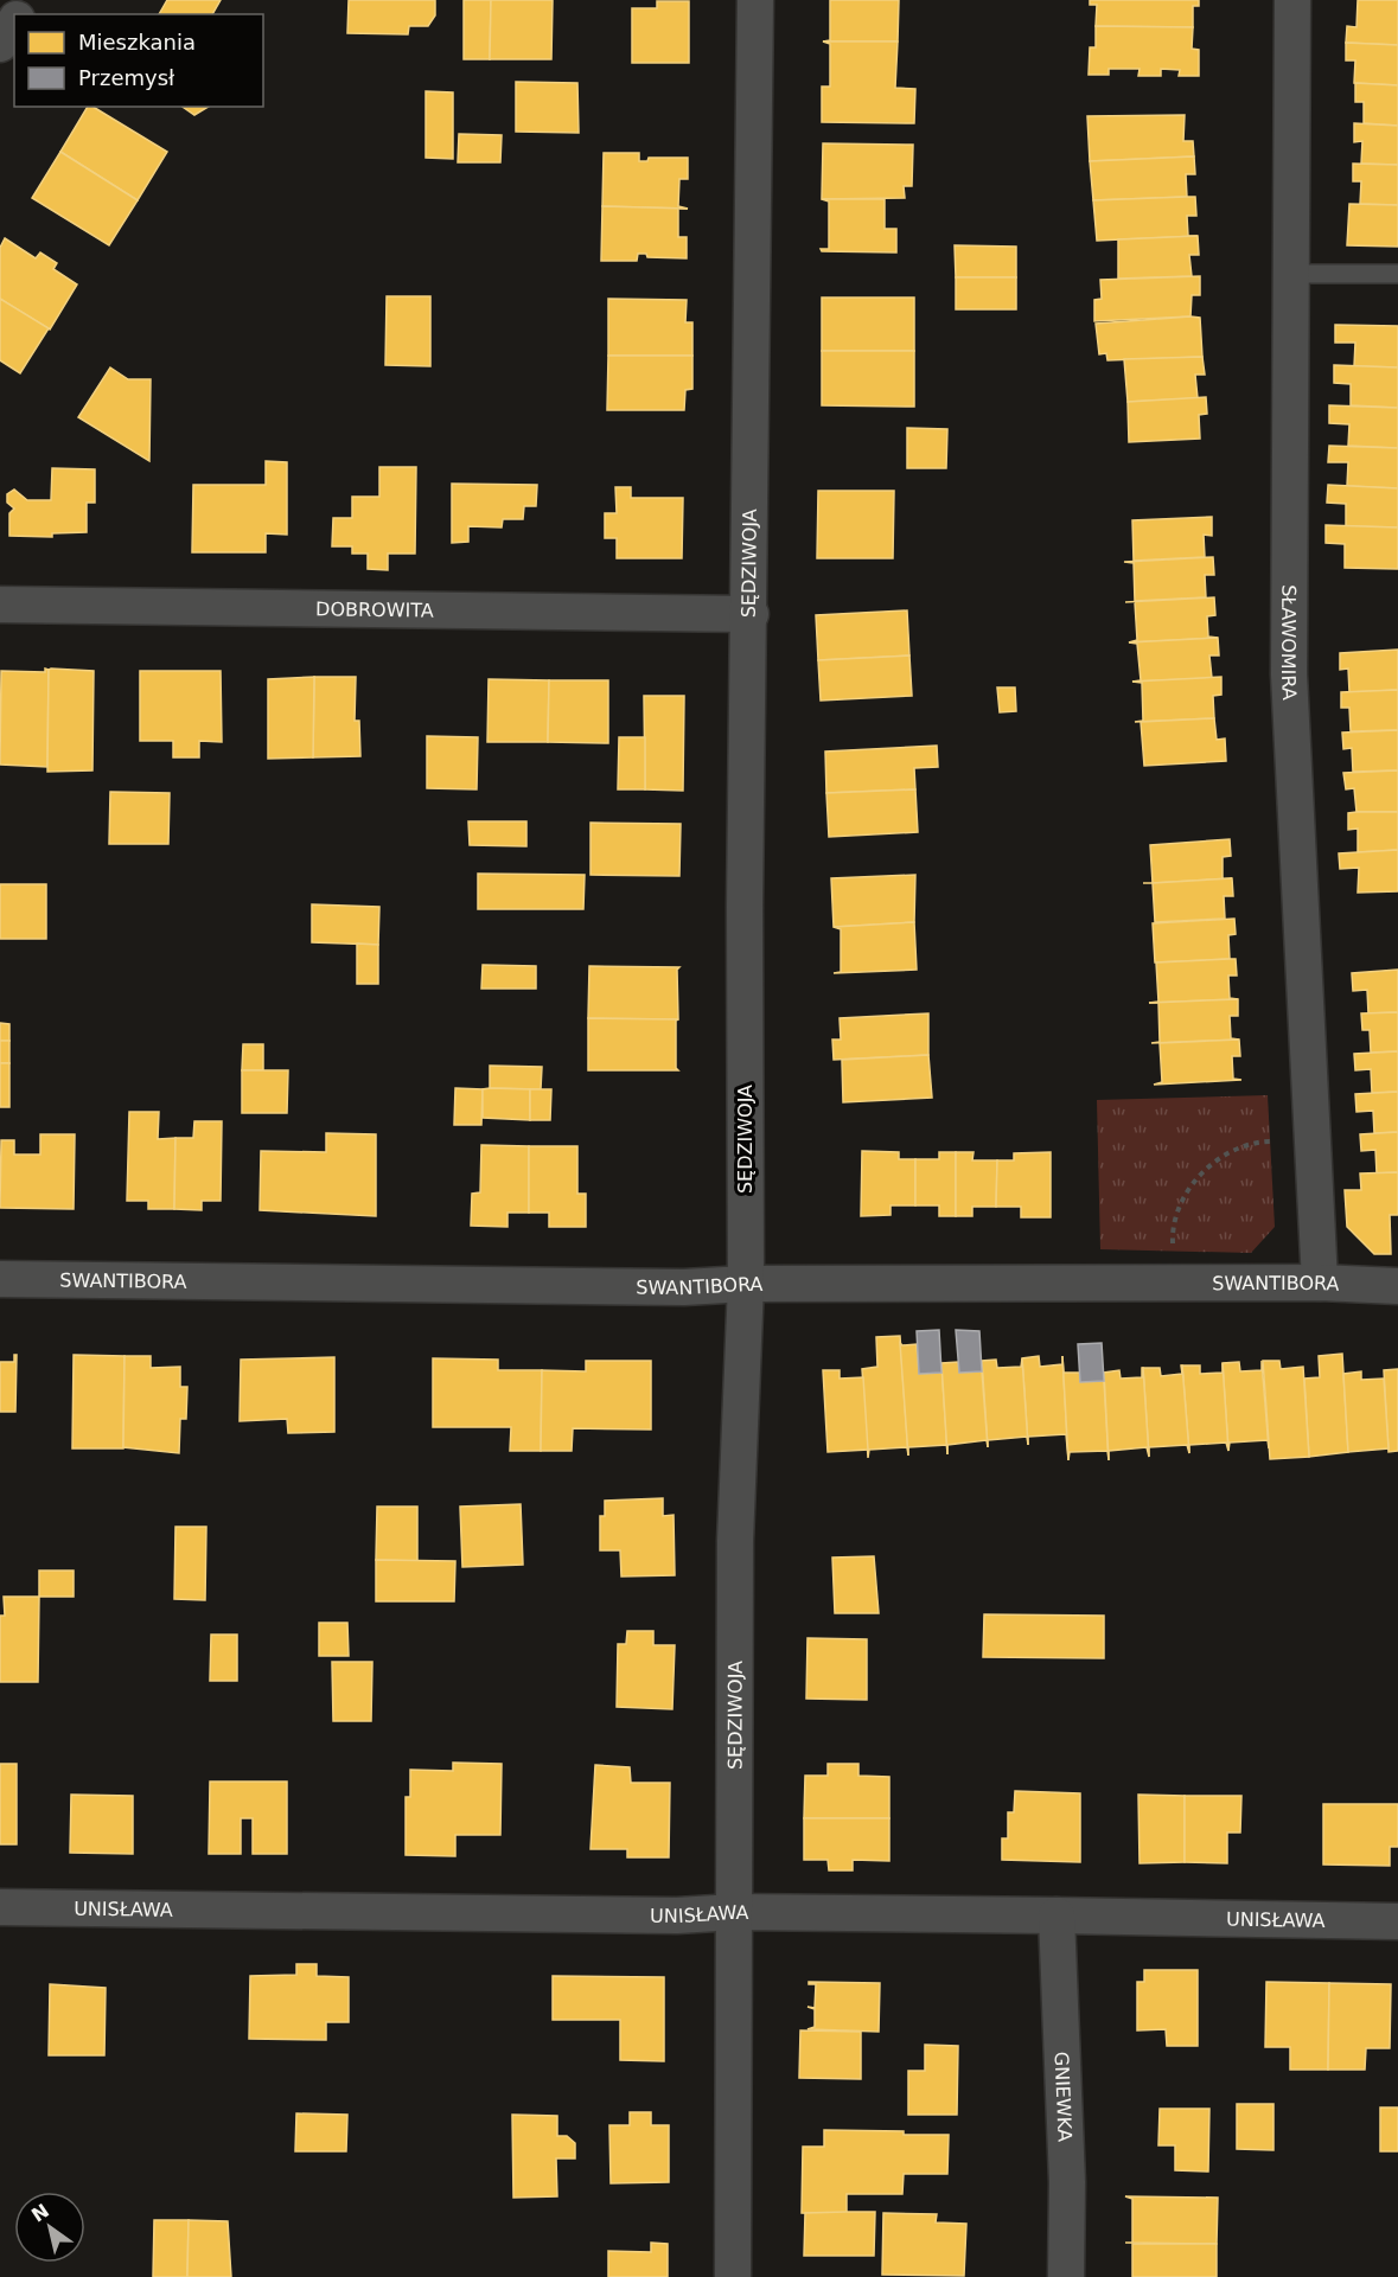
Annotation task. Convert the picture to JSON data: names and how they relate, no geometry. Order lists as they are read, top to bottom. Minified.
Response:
{"streets":{"street":["SĘDZIWOJA","DOBROWITA","SŁAWOMIRA","SWANTIBORA","UNISŁAWA","GNIEWKA"]},"crossings":[["SĘDZIWOJA","DOBROWITA"],["SĘDZIWOJA","SWANTIBORA"],["SĘDZIWOJA","UNISŁAWA"],["SŁAWOMIRA","SWANTIBORA"],["UNISŁAWA","GNIEWKA"]],"legend":["Mieszkania","Przemysł"],"north":"top left"}
